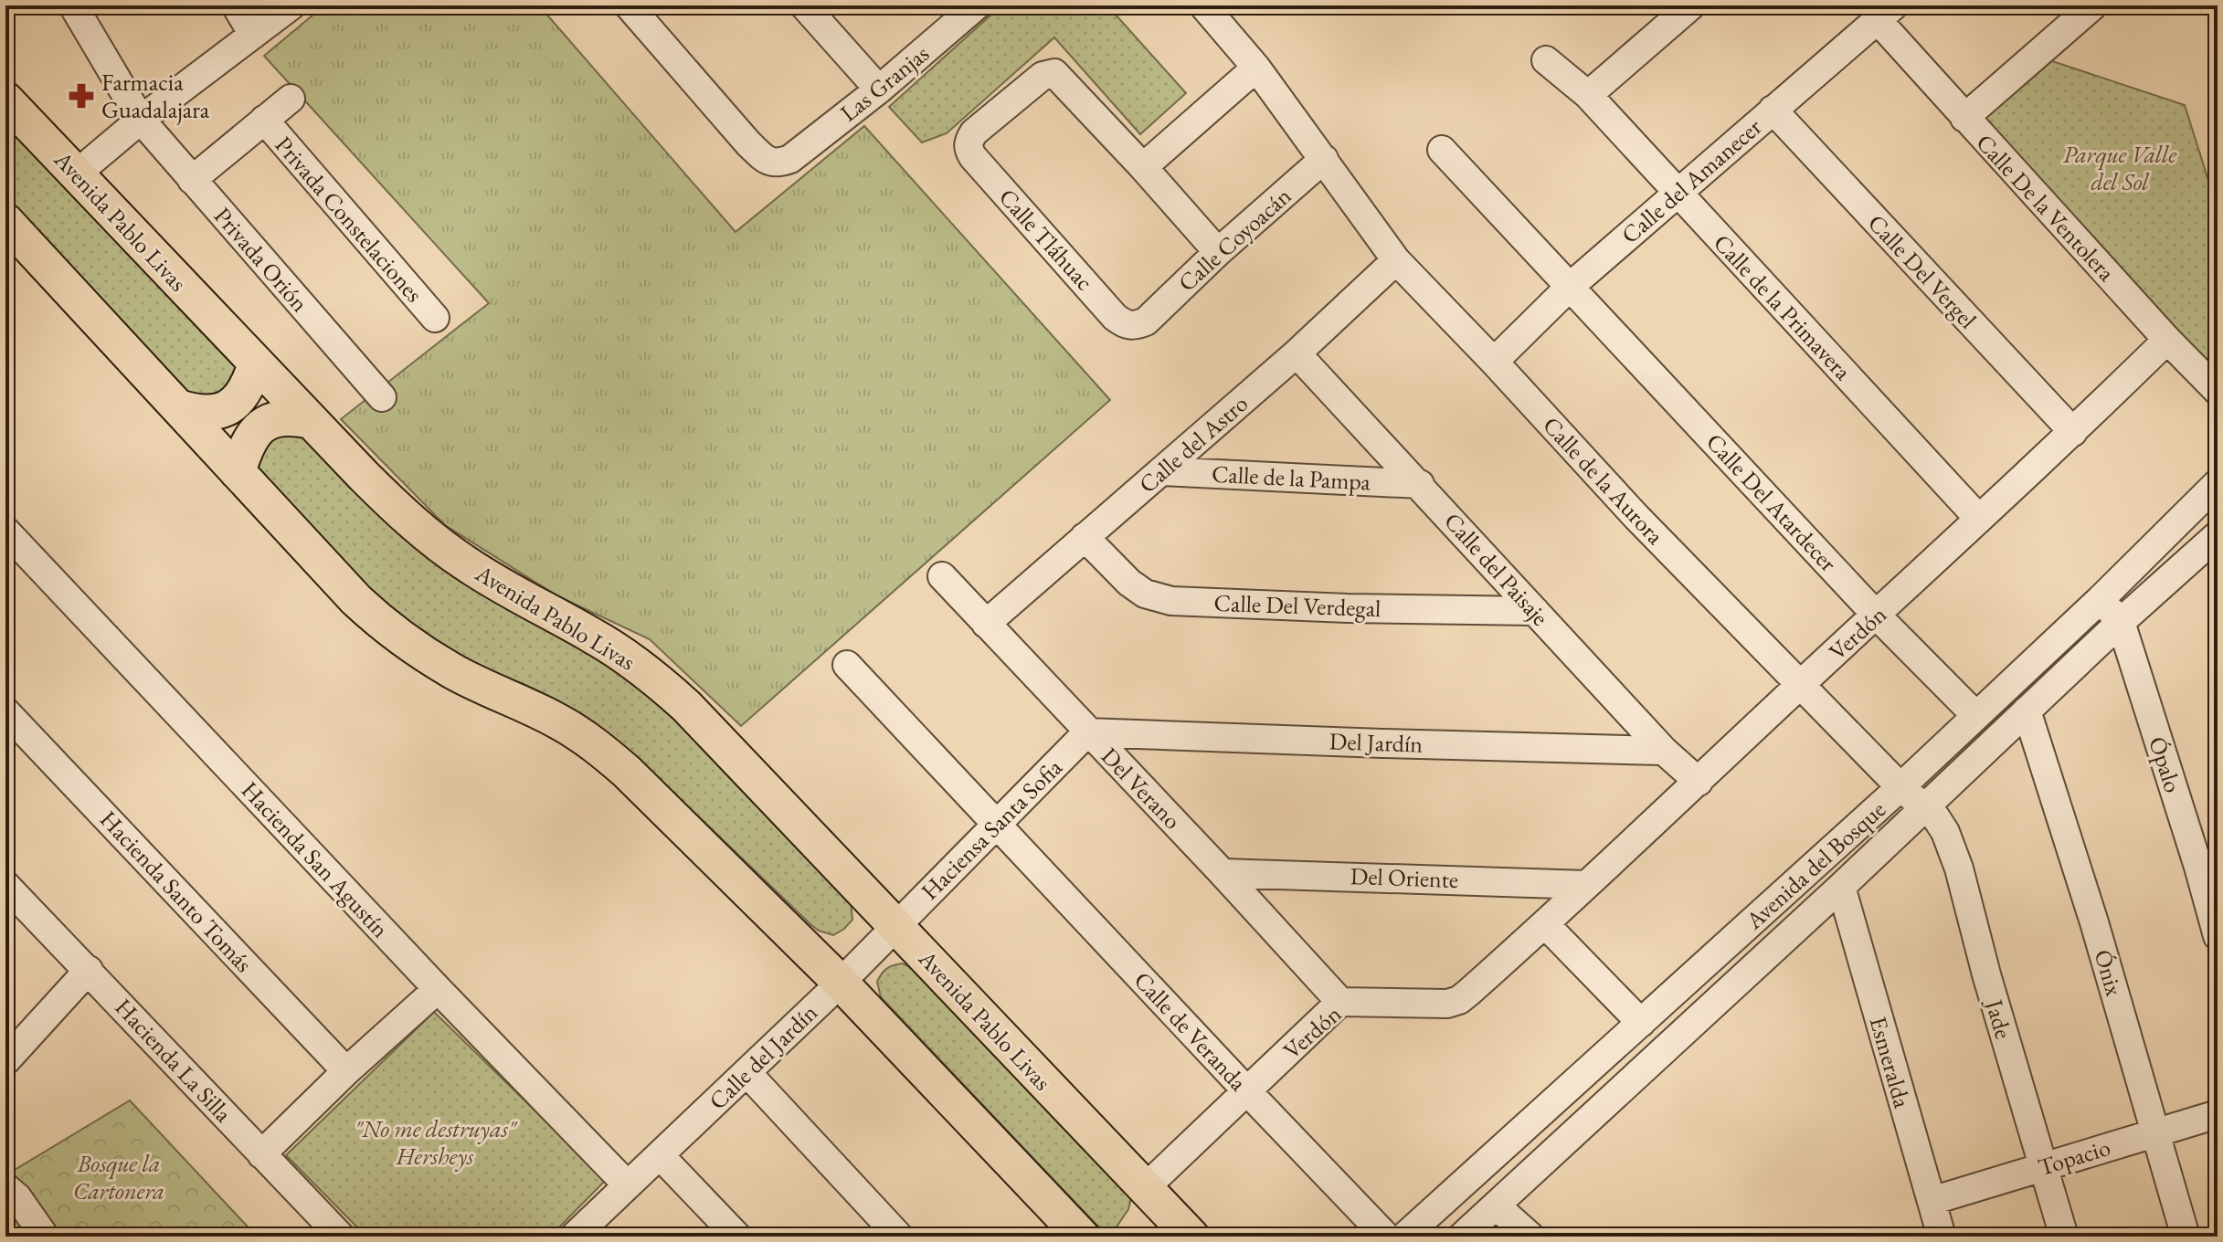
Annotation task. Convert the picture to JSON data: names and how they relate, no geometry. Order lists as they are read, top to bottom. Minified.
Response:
{"streets":{"main road":["Avenida Pablo Livas"],"street":["Las Granjas","Calle del Amanecer","Calle De la Ventolera","Privada Constelaciones","Calle Tláhuac","Calle Coyoacán","Privada Orión","Calle Del Vergel","Calle de la Primavera","Calle del Astro","Calle de la Pampa","Calle de la Aurora","Calle Del Atardecer","Calle del Paisaje","Calle Del Verdegal","Verdón","Del Jardín","Ópalo","Del Verano","Haciensa Santa Sofia","Hacienda San Agustín","Avenida del Bosque","Del Oriente","Hacienda Santo Tomás","Ónix","Jade","Calle de Veranda","Calle del Jardín","Hacienda La Silla","Esmeralda","Topacio"]},"crossings":[["Calle del Amanecer","Calle De la Ventolera"],["Calle del Amanecer","Calle Del Vergel"],["Calle del Amanecer","Calle de la Primavera"],["Calle del Amanecer","Calle de la Aurora"],["Calle del Amanecer","Calle Del Atardecer"],["Calle De la Ventolera","Verdón"],["Avenida Pablo Livas","Verdón"],["Avenida Pablo Livas","Haciensa Santa Sofia"],["Avenida Pablo Livas","Calle del Jardín"],["Calle Tláhuac","Calle Coyoacán"],["Calle Coyoacán","Calle de la Aurora"],["Calle Del Vergel","Verdón"],["Calle de la Primavera","Verdón"],["Calle del Astro","Calle de la Pampa"],["Calle del Astro","Calle de la Aurora"],["Calle del Astro","Calle del Paisaje"],["Calle del Astro","Calle Del Verdegal"],["Calle del Astro","Del Verano"],["Calle de la Pampa","Calle del Paisaje"],["Calle de la Aurora","Verdón"],["Calle de la Aurora","Avenida del Bosque"],["Calle de la Aurora","Jade"],["Calle Del Atardecer","Verdón"],["Calle Del Atardecer","Avenida del Bosque"],["Calle del Paisaje","Calle Del Verdegal"],["Calle del Paisaje","Verdón"],["Calle del Paisaje","Del Jardín"],["Verdón","Del Verano"],["Verdón","Del Oriente"],["Verdón","Calle de Veranda"],["Del Jardín","Del Verano"],["Del Jardín","Haciensa Santa Sofia"],["Ópalo","Avenida del Bosque"],["Del Verano","Haciensa Santa Sofia"],["Del Verano","Del Oriente"],["Haciensa Santa Sofia","Calle de Veranda"],["Haciensa Santa Sofia","Calle del Jardín"],["Hacienda San Agustín","Calle del Jardín"],["Avenida del Bosque","Ónix"],["Avenida del Bosque","Jade"],["Avenida del Bosque","Esmeralda"],["Ónix","Topacio"],["Jade","Topacio"],["Esmeralda","Topacio"]],"parks":["Parque Valle del Sol","\"No me destruyas\" Hersheys","Bosque la Cartonera"],"places":{"pharmacy":["Farmacia Guadalajara"]}}
